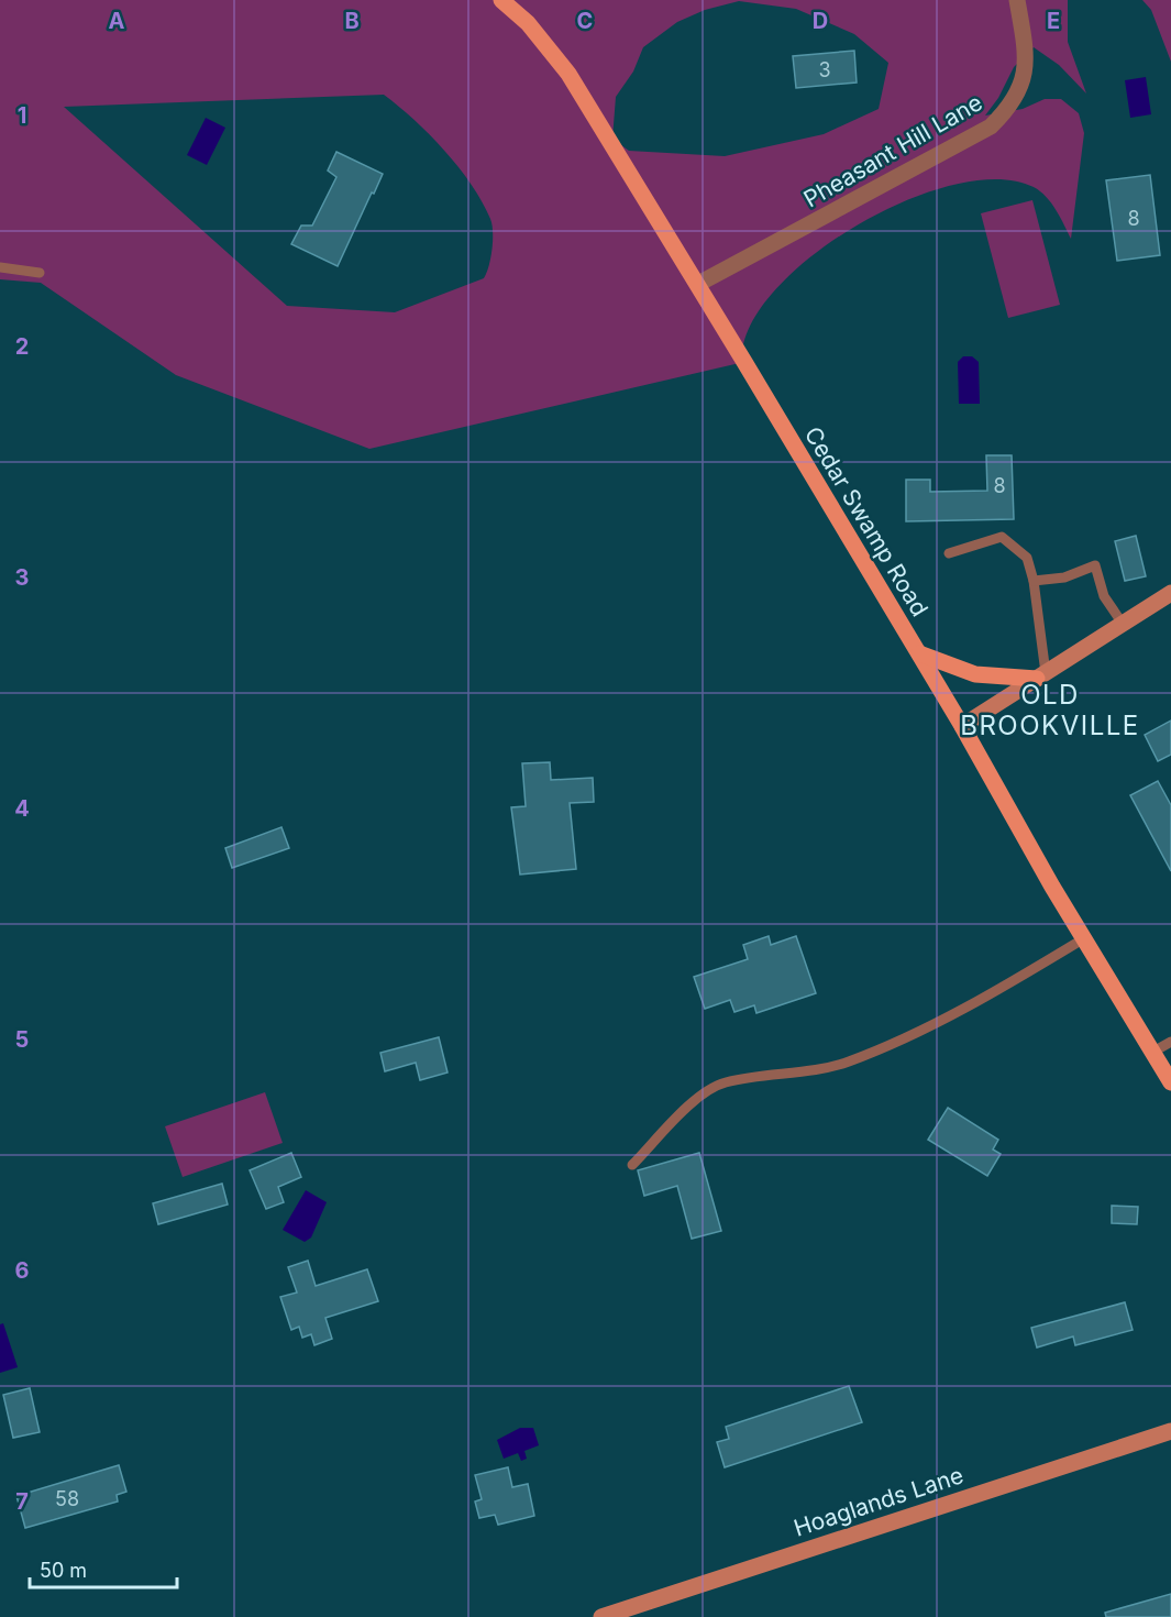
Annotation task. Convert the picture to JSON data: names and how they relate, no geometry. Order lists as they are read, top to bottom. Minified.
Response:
{"streets":{"main road":["Cedar Swamp Road"],"street":["Pheasant Hill Lane","Hoaglands Lane"]},"crossings":[["Pheasant Hill Lane","Cedar Swamp Road"]],"districts":["OLD BROOKVILLE"],"house_numbers":["3","8","8","58"],"scale_bar":"50 m","grid":{"columns":["A","B","C","D","E"],"rows":["1","2","3","4","5","6","7"]}}
